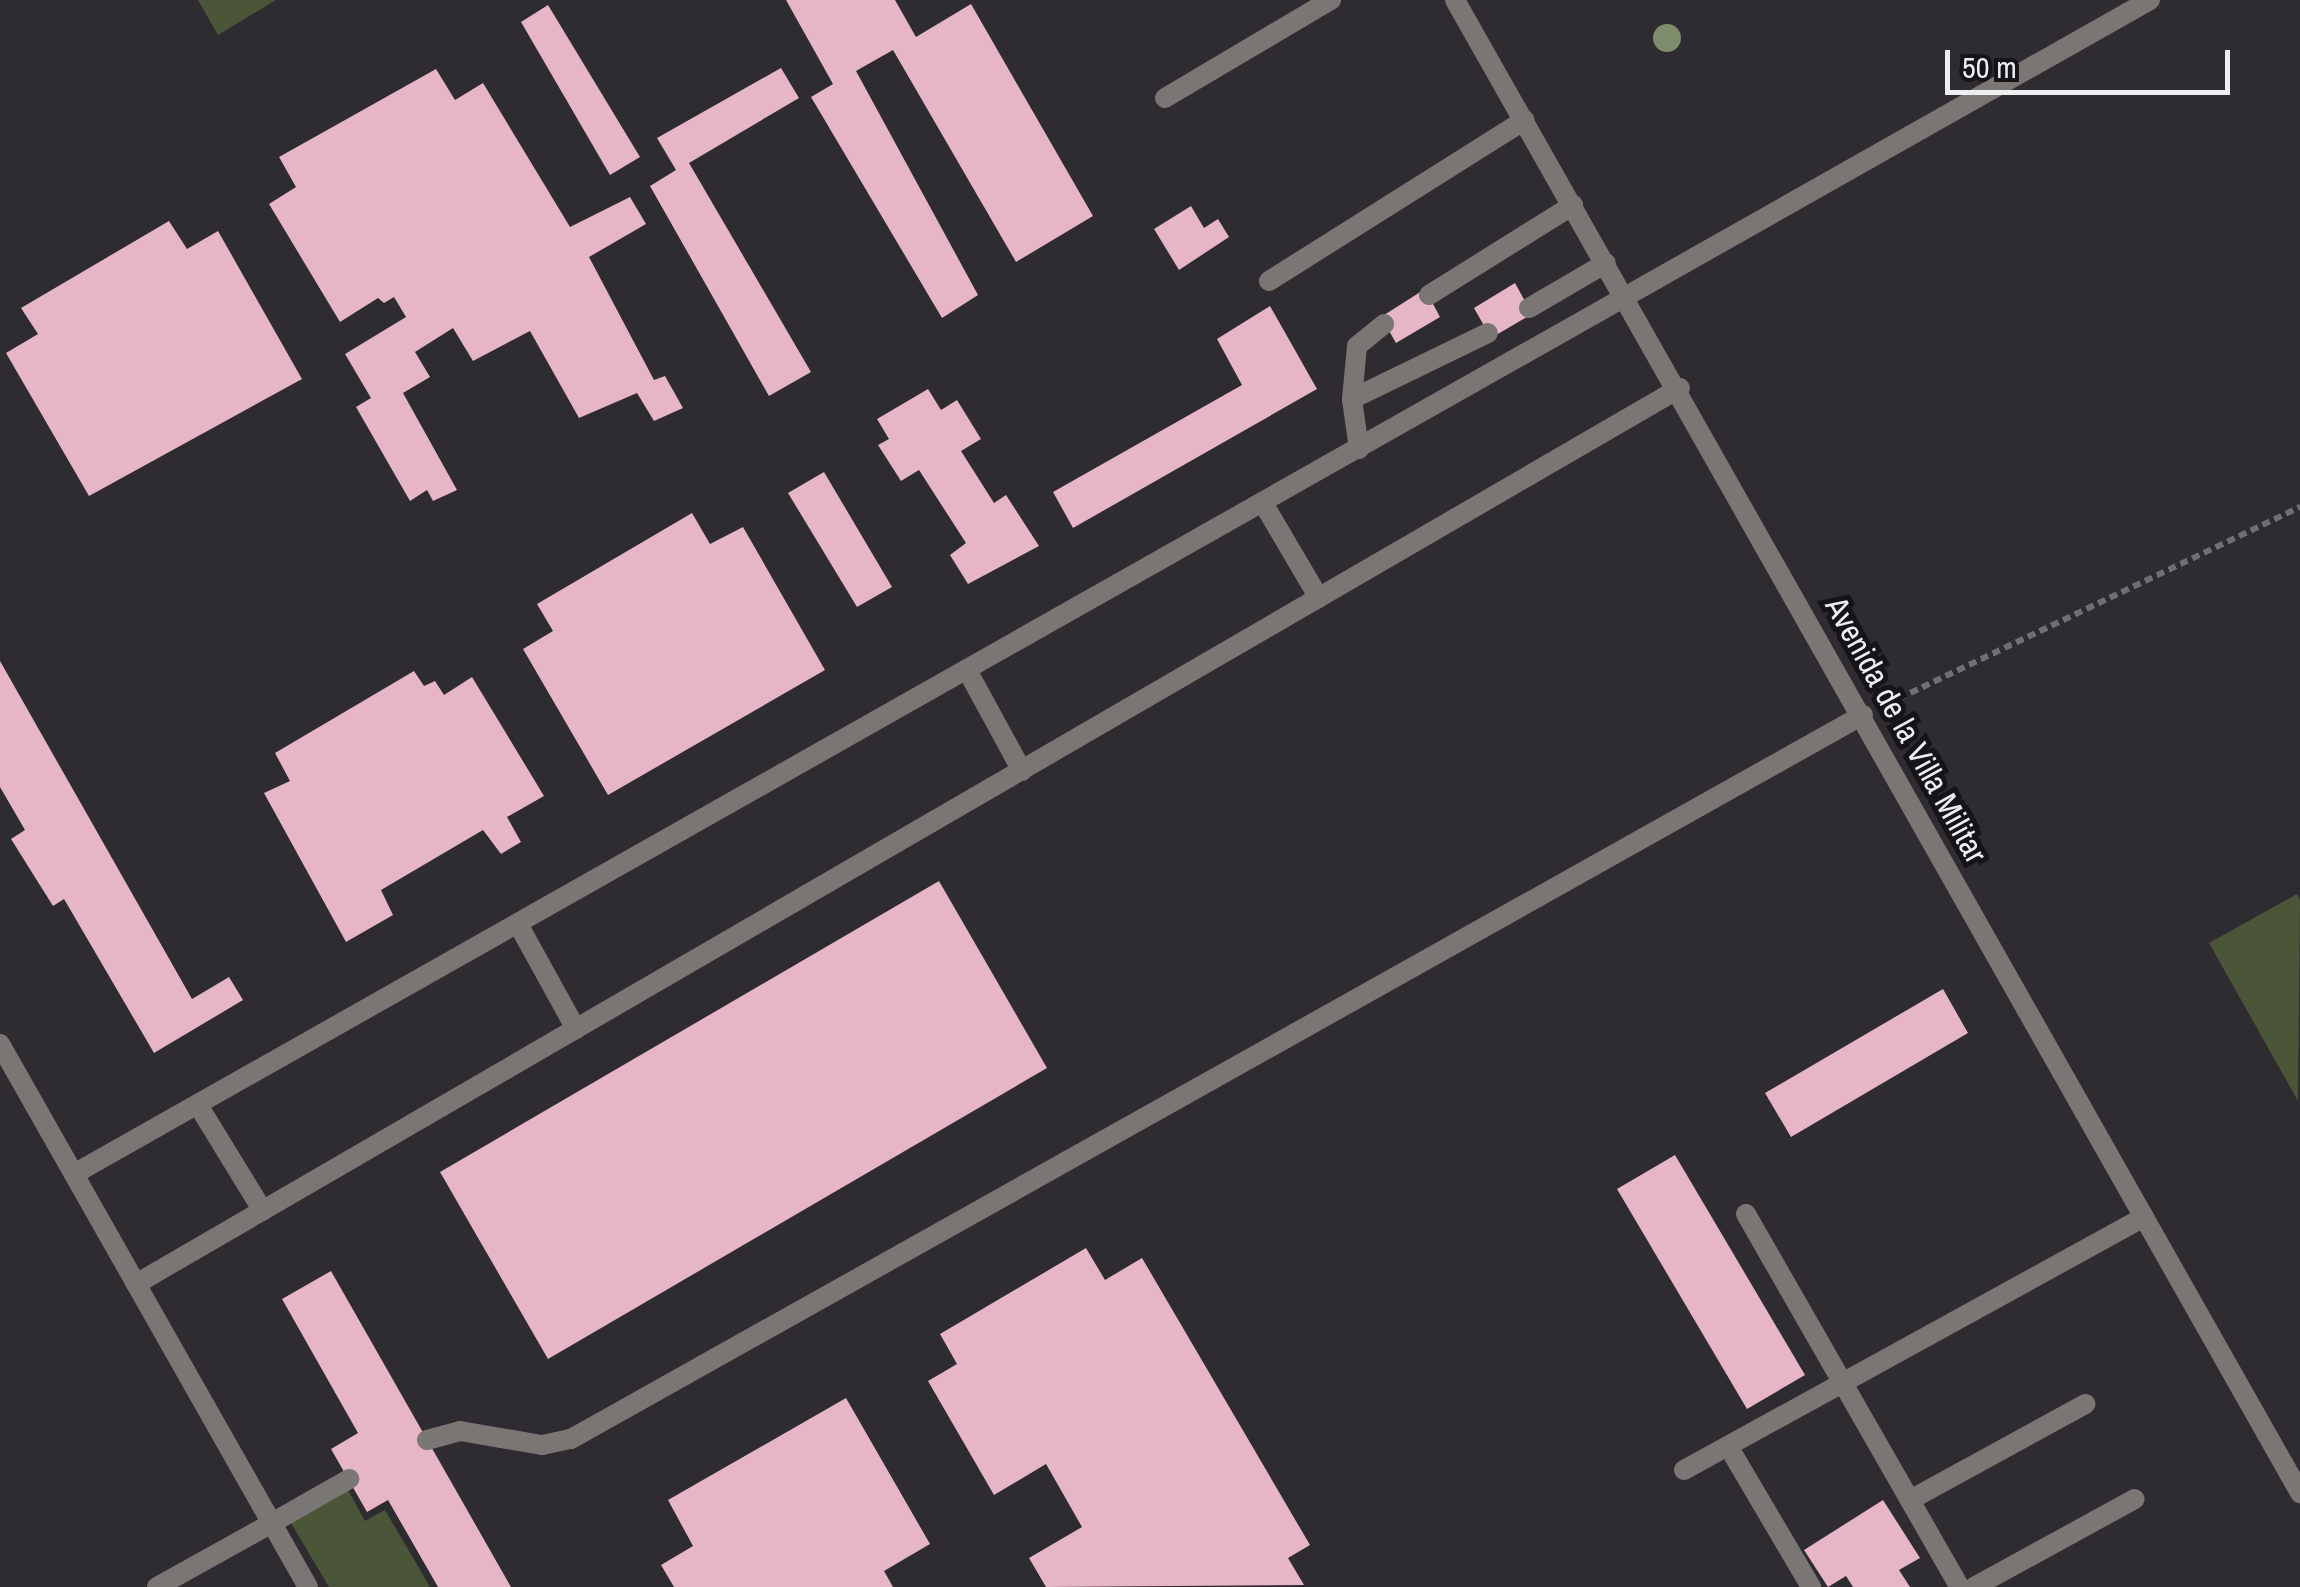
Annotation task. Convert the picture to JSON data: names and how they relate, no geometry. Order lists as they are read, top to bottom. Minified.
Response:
{"streets":{"street":["Avenida de la Villa Militar"]},"scale_bar":"50 m"}
